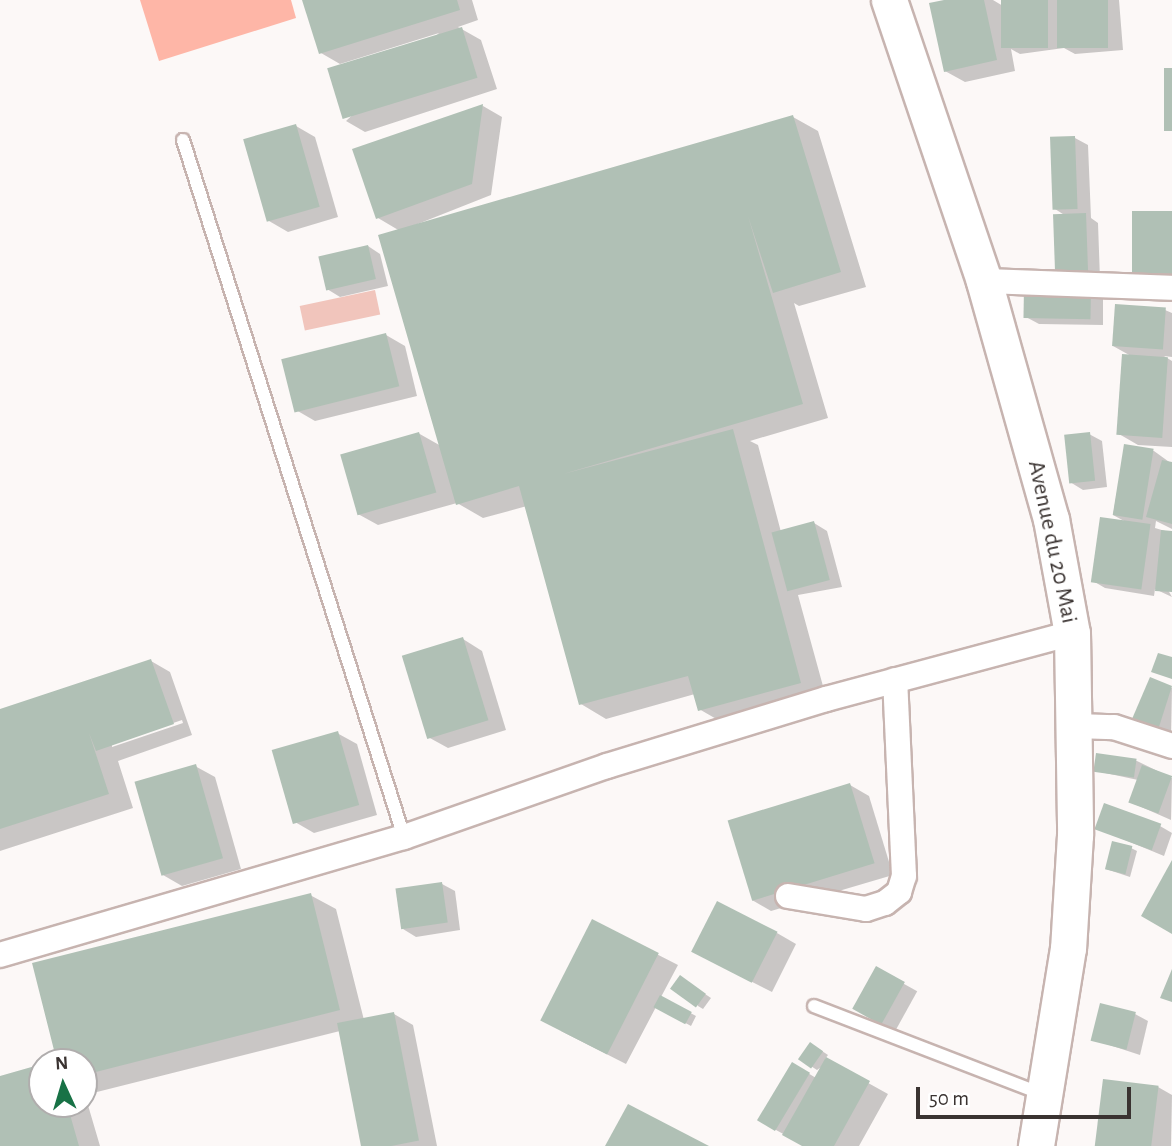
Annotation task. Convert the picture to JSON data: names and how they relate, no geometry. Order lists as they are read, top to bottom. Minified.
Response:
{"streets":{"main road":["Avenue du 20 Mai"]},"scale_bar":"50 m","north":"top"}
